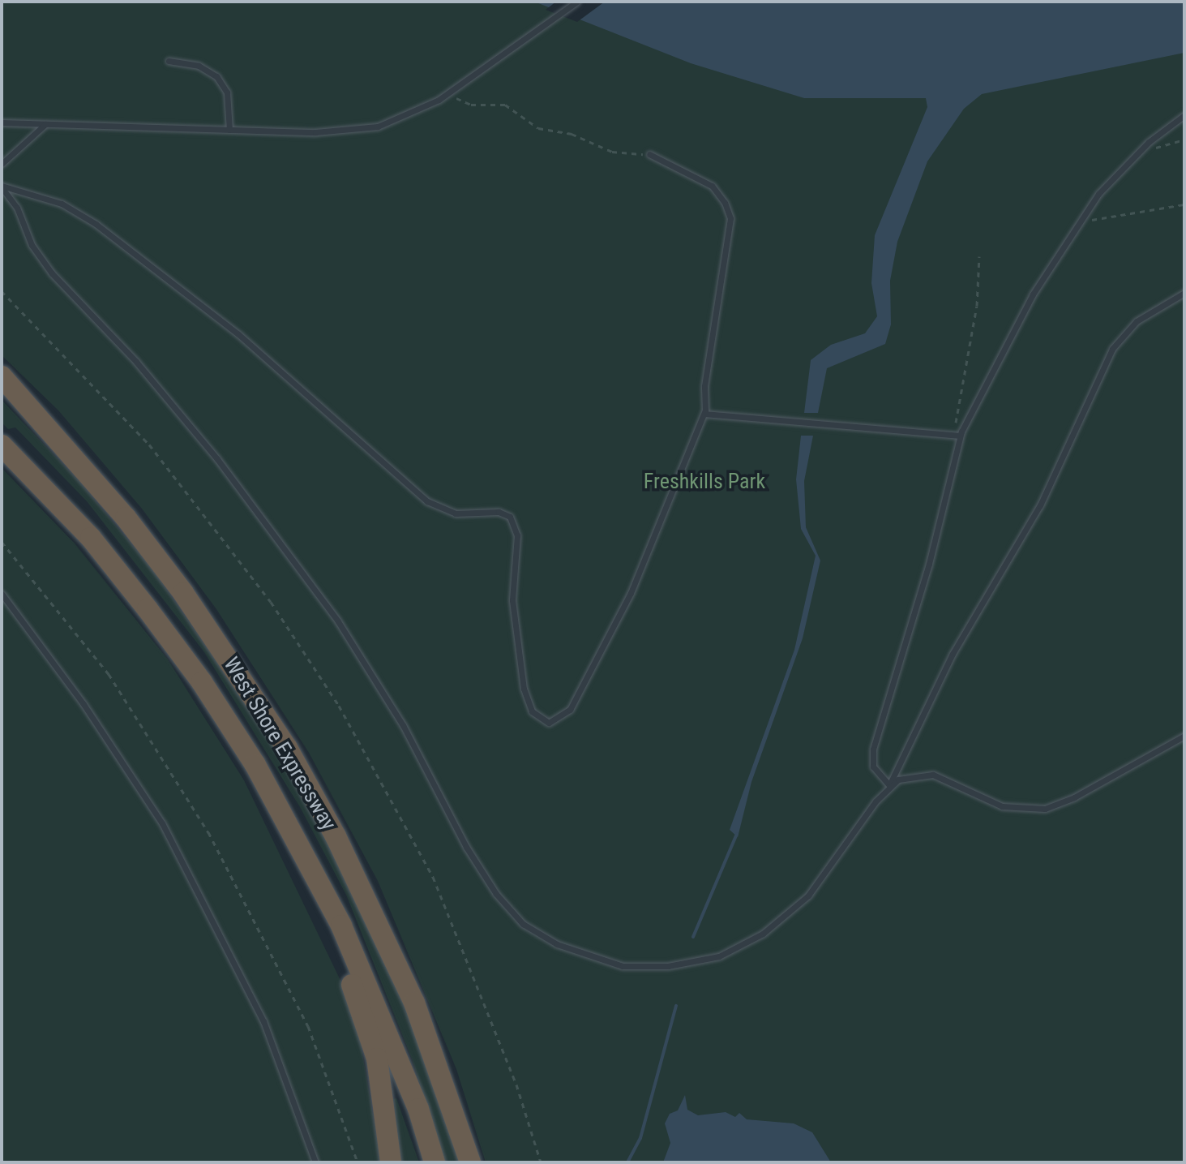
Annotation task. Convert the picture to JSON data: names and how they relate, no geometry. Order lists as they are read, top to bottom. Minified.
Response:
{"streets":{"highway":["West Shore Expressway"]},"parks":["Freshkills Park"]}
